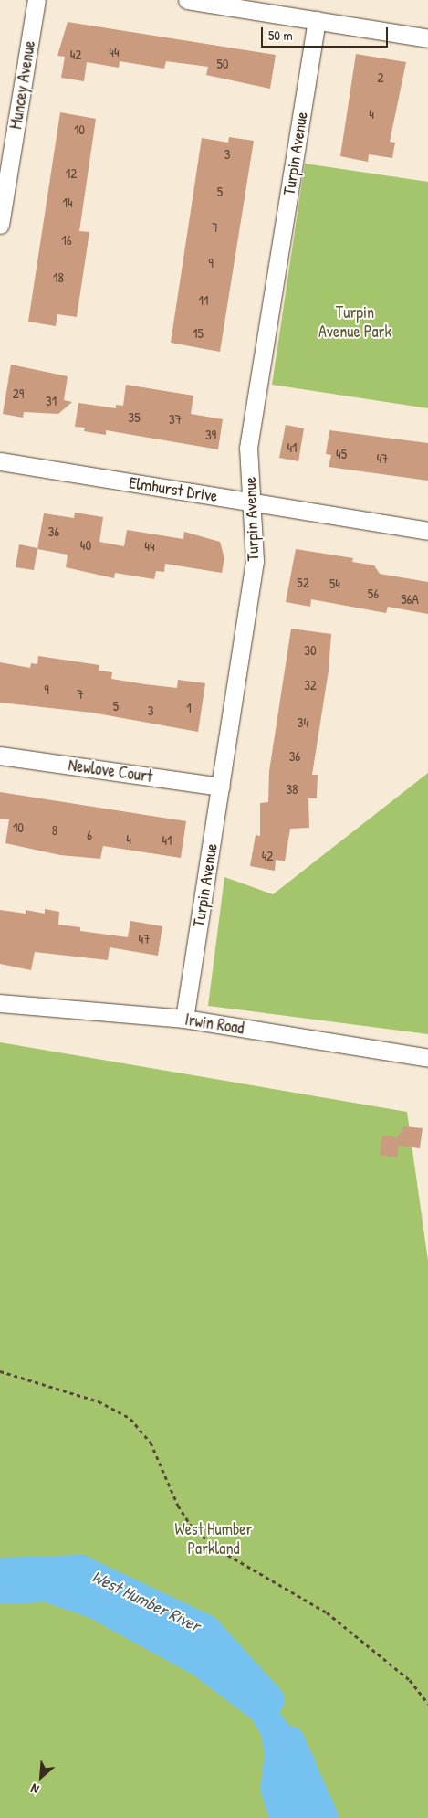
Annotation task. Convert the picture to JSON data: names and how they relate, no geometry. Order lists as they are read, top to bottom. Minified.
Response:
{"streets":{"street":["Muncey Avenue","Turpin Avenue","Elmhurst Drive","Newlove Court","Irwin Road"]},"crossings":[["Turpin Avenue","Elmhurst Drive"],["Turpin Avenue","Newlove Court"],["Turpin Avenue","Irwin Road"]],"water":["West Humber River"],"parks":["Turpin Avenue Park","West Humber Parkland"],"house_numbers":["44","42","50","2","4","10","3","12","5","14","7","16","9","18","11","15","29","31","35","37","39","41","45","47","36","40","44","52","54","56","56A","30","32","9","7","5","1","3","34","36","38","10","8","6","4","41","42","47"],"scale_bar":"50 m","north":"bottom left"}
